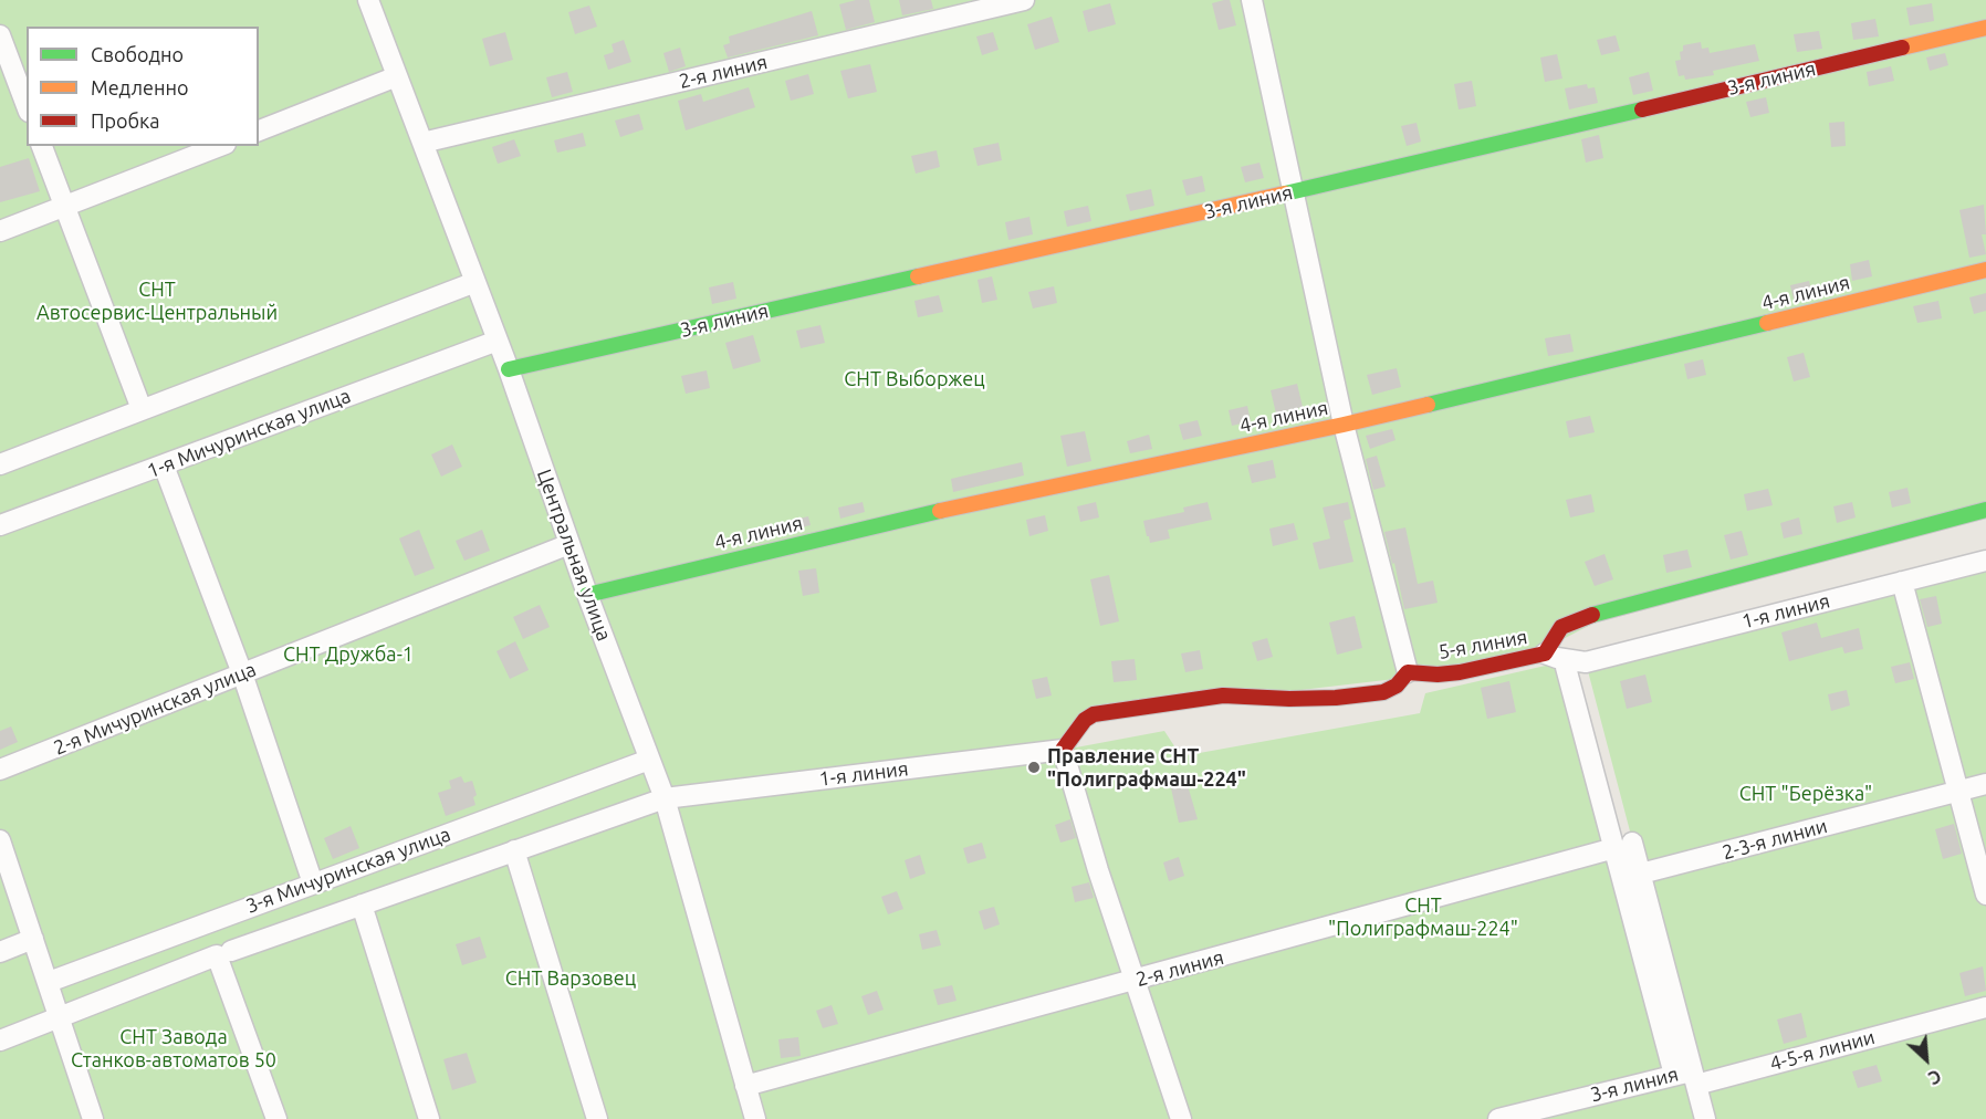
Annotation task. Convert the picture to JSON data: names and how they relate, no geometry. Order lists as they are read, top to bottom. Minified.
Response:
{"streets":{"street":["2-я линия","3-я линия","4-я линия","1-я Мичуринская улица","Центральная улица","1-я линия","5-я линия","2-я Мичуринская улица","2-3-я линии","3-я Мичуринская улица","4-5-я линии"]},"crossings":[["2-я линия","Центральная улица"],["3-я линия","Центральная улица"],["3-я линия","4-5-я линии"],["4-я линия","Центральная улица"],["1-я Мичуринская улица","Центральная улица"],["Центральная улица","1-я линия"],["Центральная улица","2-я Мичуринская улица"],["Центральная улица","3-я Мичуринская улица"]],"parks":["СНТ Автосервис-Центральный","СНТ Выборжец","СНТ Дружба-1","СНТ \"Берёзка\"","СНТ \"Полиграфмаш-224\"","СНТ Варзовец","СНТ Завода Станков-автоматов 50"],"places":["Правление СНТ \"Полиграфмаш-224\""],"legend":["Свободно","Медленно","Пробка"],"north":"bottom right"}
